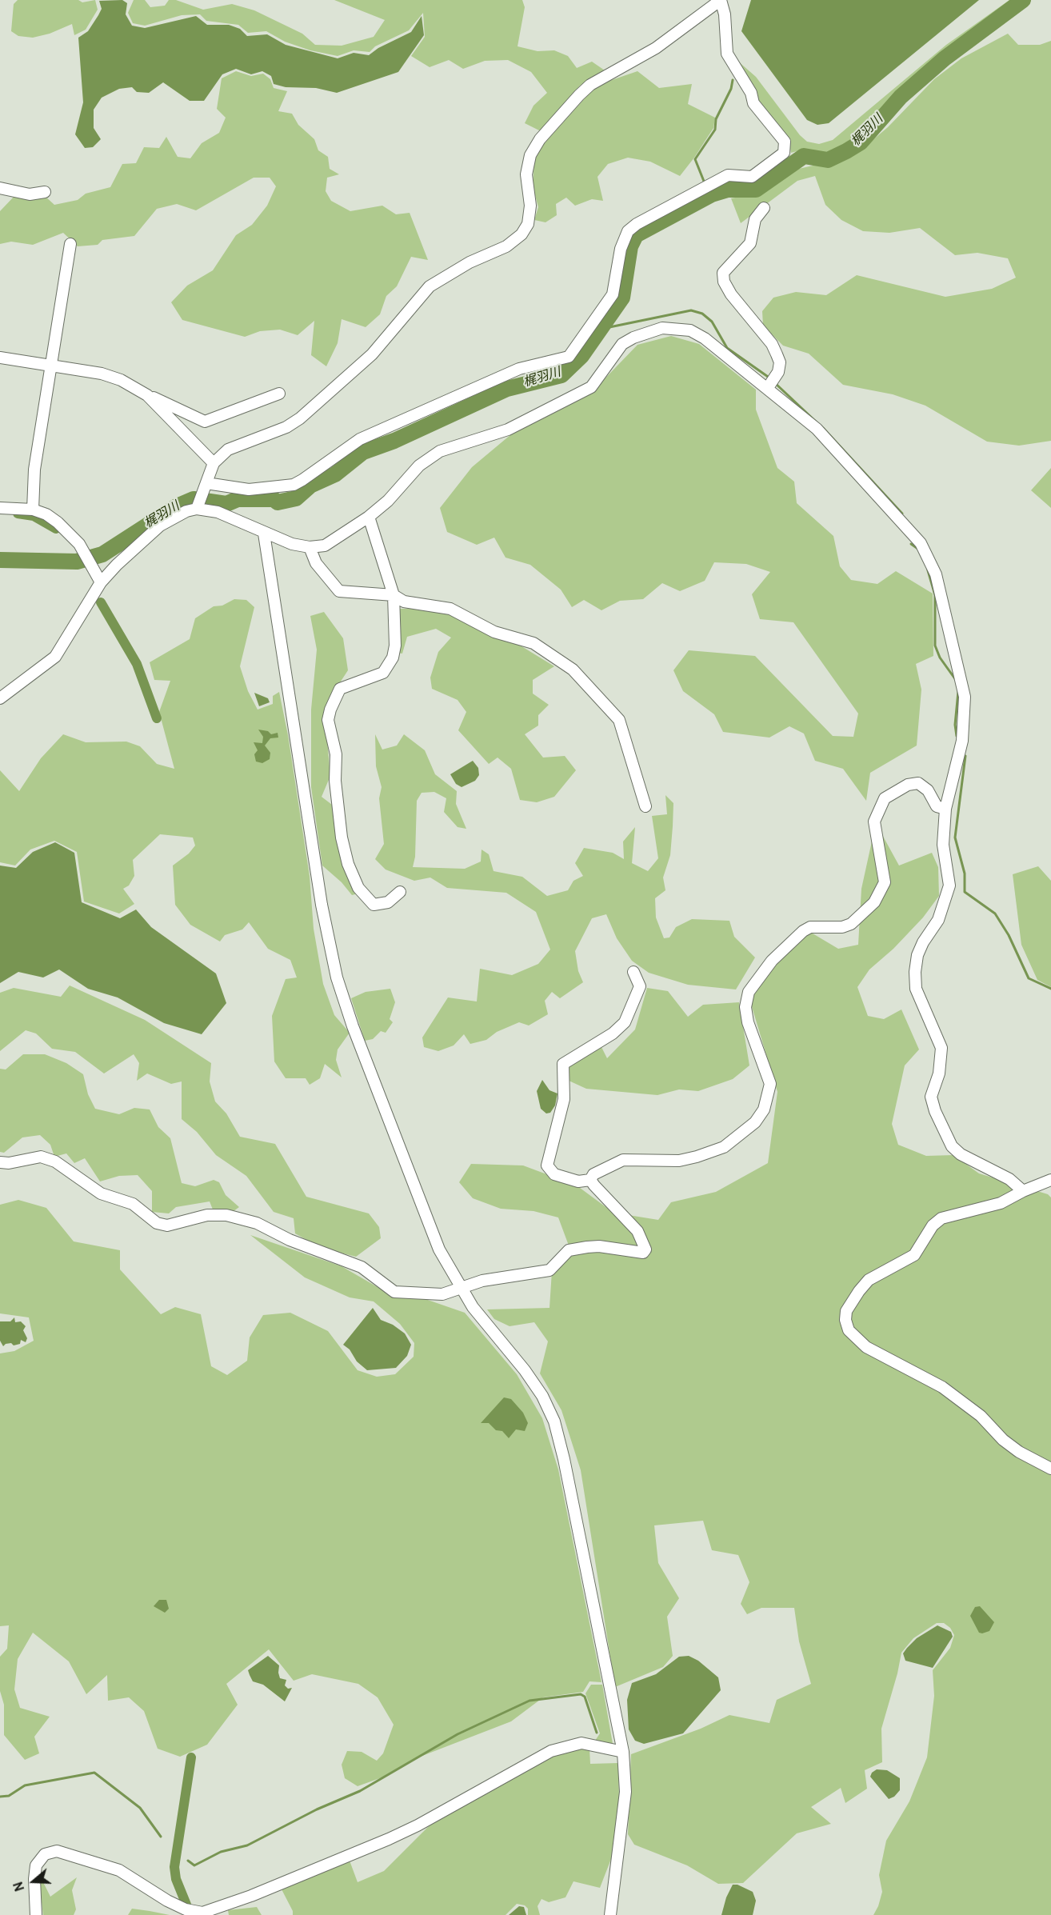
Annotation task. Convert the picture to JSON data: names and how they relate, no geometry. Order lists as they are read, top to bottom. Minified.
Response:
{"water":["梶羽川"],"north":"left"}
